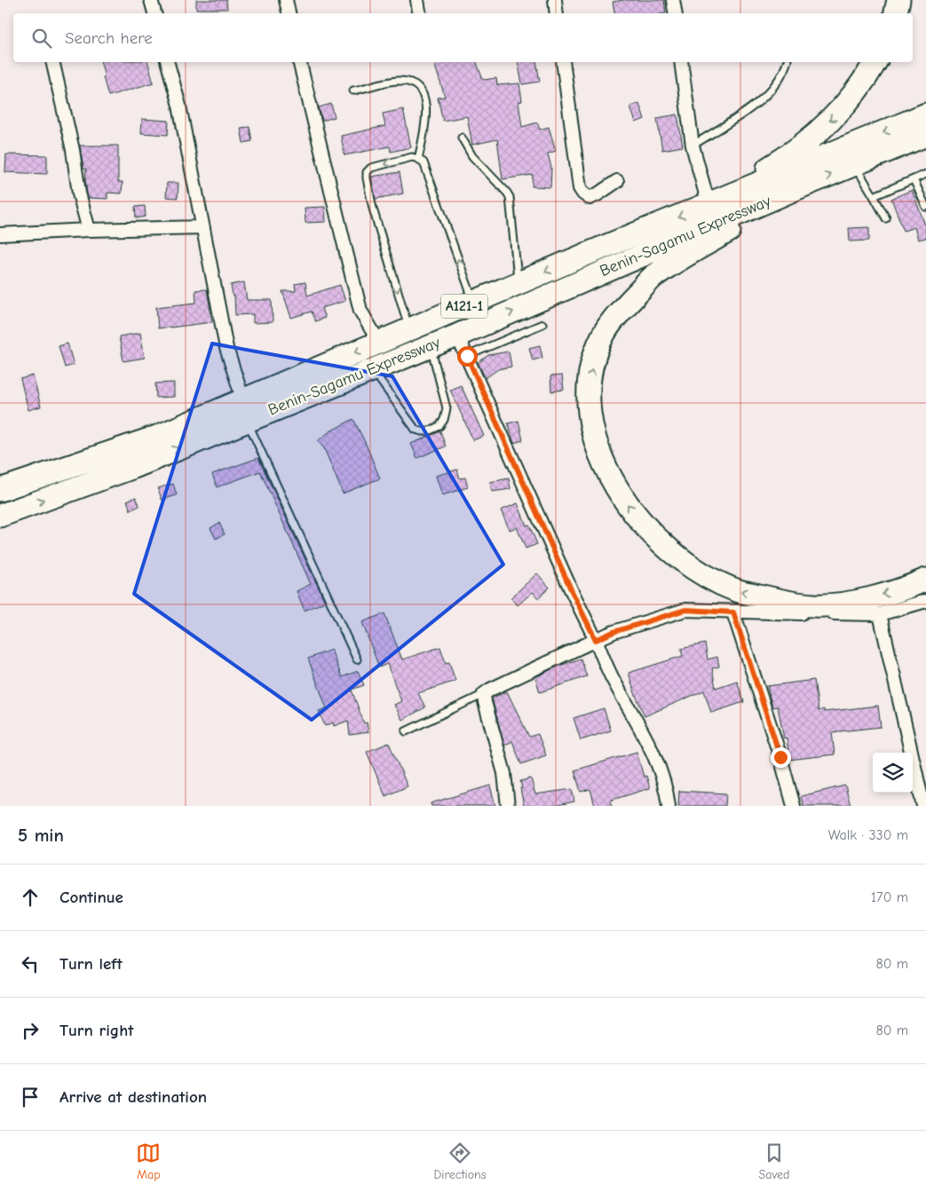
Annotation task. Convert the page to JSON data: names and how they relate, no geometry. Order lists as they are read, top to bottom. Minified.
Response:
{"streets":{"highway":["Benin-Sagamu Expressway","A121-1"]},"crossings":[["Benin-Sagamu Expressway","A121-1"]],"page":{"search":"Search here","heading":["5 min","Walk · 330 m"],"list":[["Continue","170 m"],["Turn left","80 m"],["Turn right","80 m"],"Arrive at destination"],"nav":["Map","Directions","Saved"]}}
